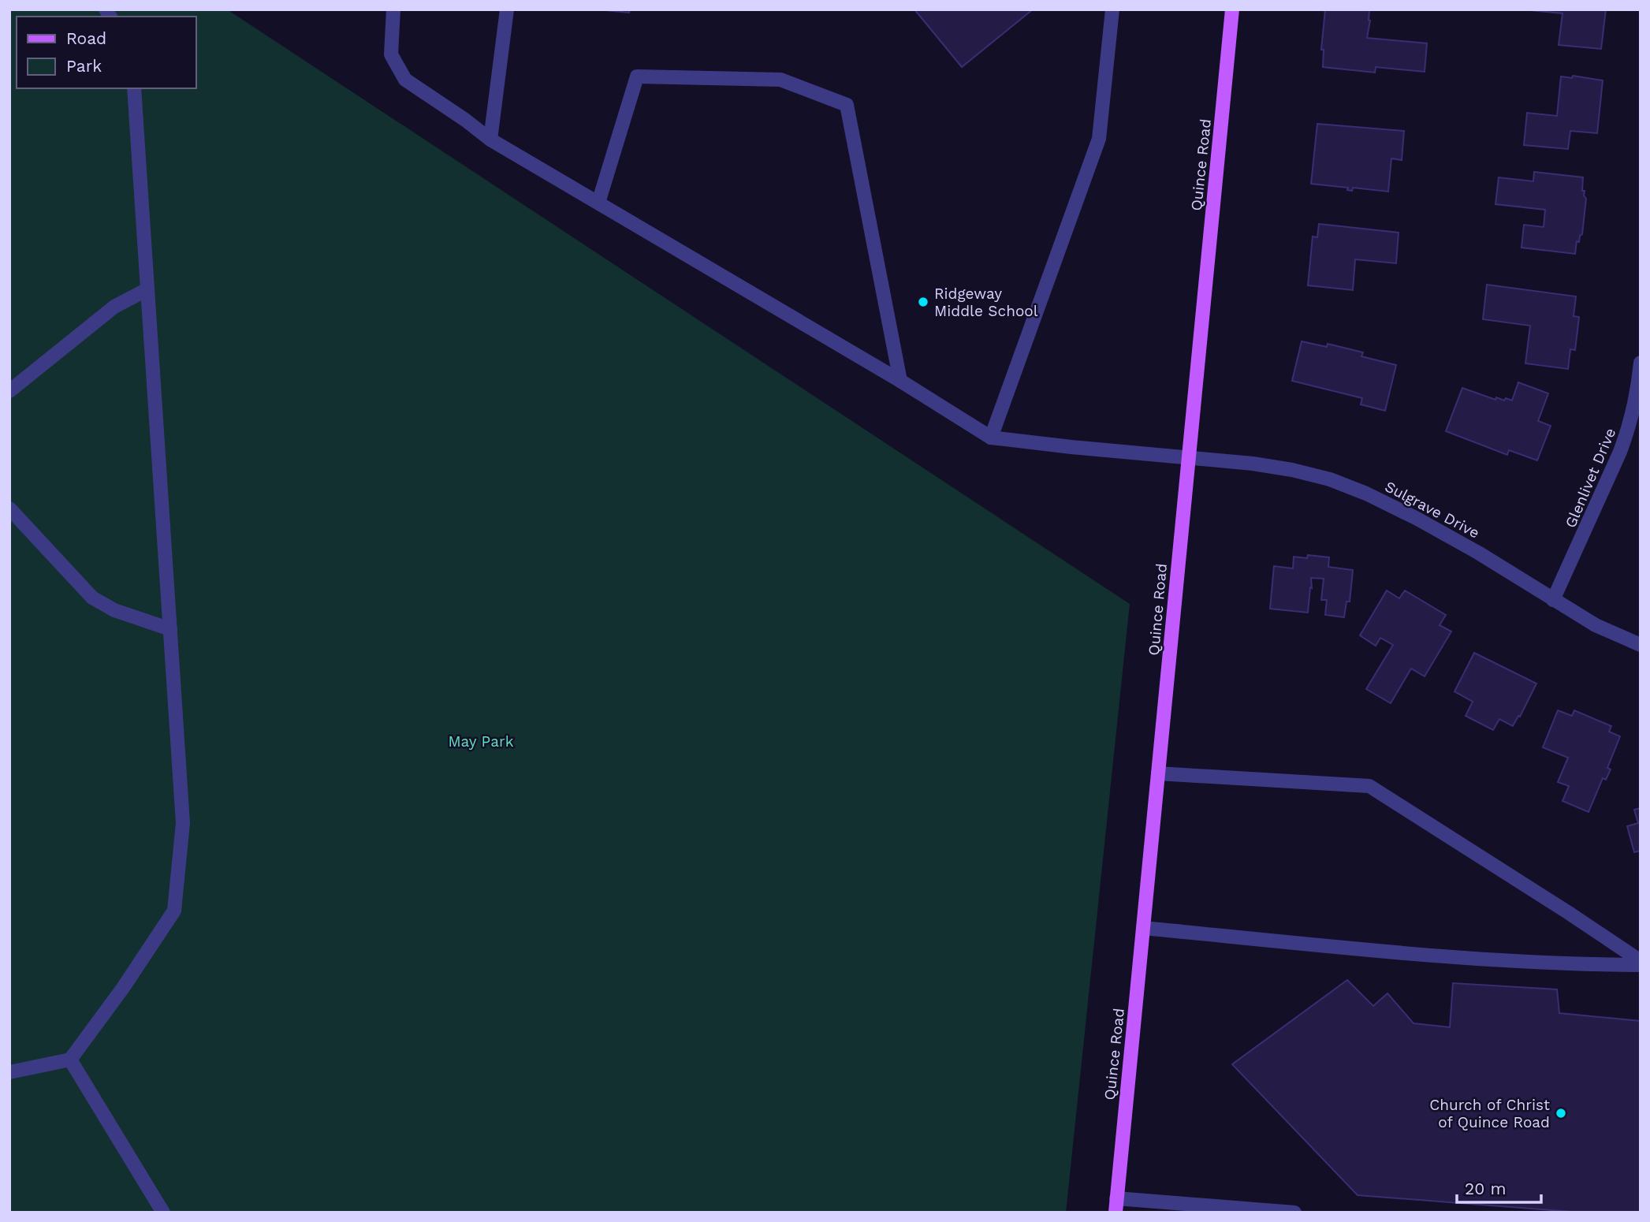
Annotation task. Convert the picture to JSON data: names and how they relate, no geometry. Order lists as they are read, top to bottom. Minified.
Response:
{"streets":{"main road":["Quince Road"],"street":["Glenlivet Drive","Sulgrave Drive"]},"crossings":[["Quince Road","Sulgrave Drive"],["Glenlivet Drive","Sulgrave Drive"]],"parks":["May Park"],"places":["Ridgeway Middle School","Church of Christ of Quince Road"],"legend":["Road","Park"],"scale_bar":"20 m"}
